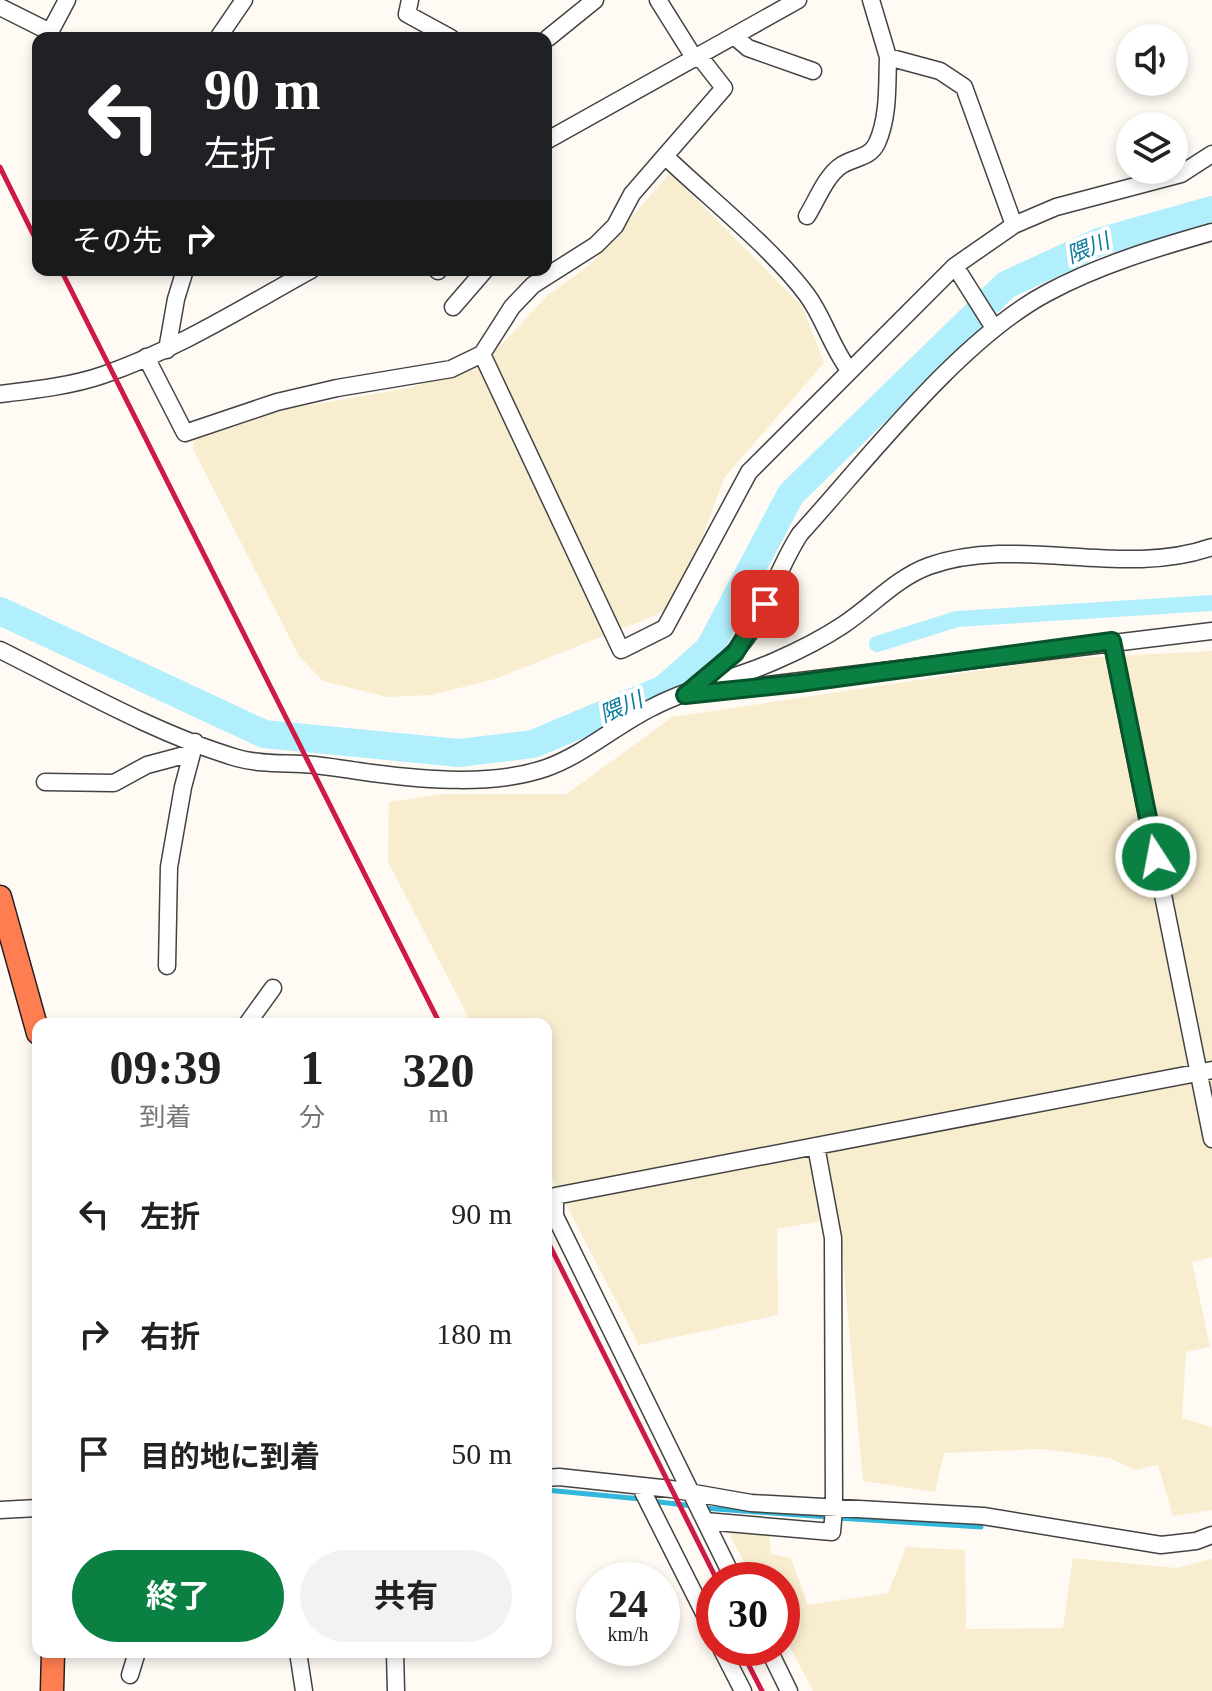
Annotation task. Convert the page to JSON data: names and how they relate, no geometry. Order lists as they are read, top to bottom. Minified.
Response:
{"water":["隈川"],"page":{"turn":["90 m","左折"],"then":"その先","eta":["09:39","到着","1","分","320","m"],"list":[{"name":"左折","value":"90 m"},{"name":"右折","value":"180 m"},{"name":"目的地に到着","value":"50 m"}],"buttons":["終了","共有"],"speed":"24 km/h","limit":"30"}}
